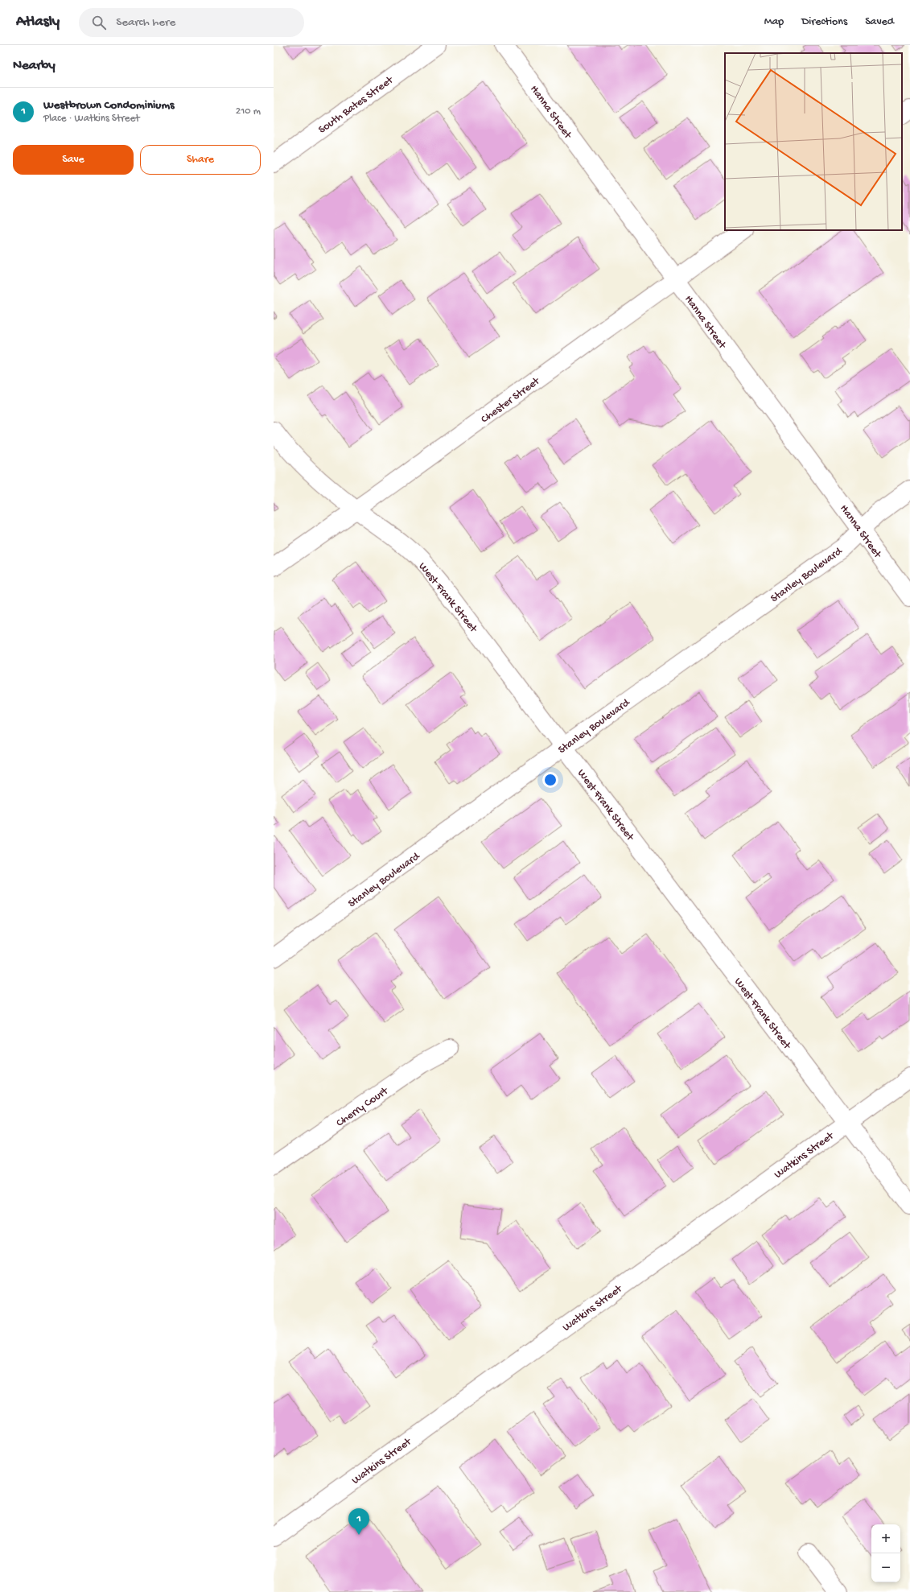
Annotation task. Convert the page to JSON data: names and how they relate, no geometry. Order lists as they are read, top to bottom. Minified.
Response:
{"streets":{"street":["South Bates Street","Hanna Street","Chester Street","Stanley Boulevard","West Frank Street","Cherry Court","Watkins Street"]},"crossings":[["Hanna Street","Chester Street"],["Hanna Street","Stanley Boulevard"],["Chester Street","West Frank Street"],["Stanley Boulevard","West Frank Street"],["West Frank Street","Watkins Street"]],"page":{"header":"Atlasly","search":"Search here","nav":["Map","Directions","Saved"],"heading":"Nearby","list":[{"mark":"1","name":"Westbrown Condominiums","note":"Place · Watkins Street","value":"210 m"}],"buttons":["Save","Share"],"pins":"1","map_buttons":["+","−"]}}
